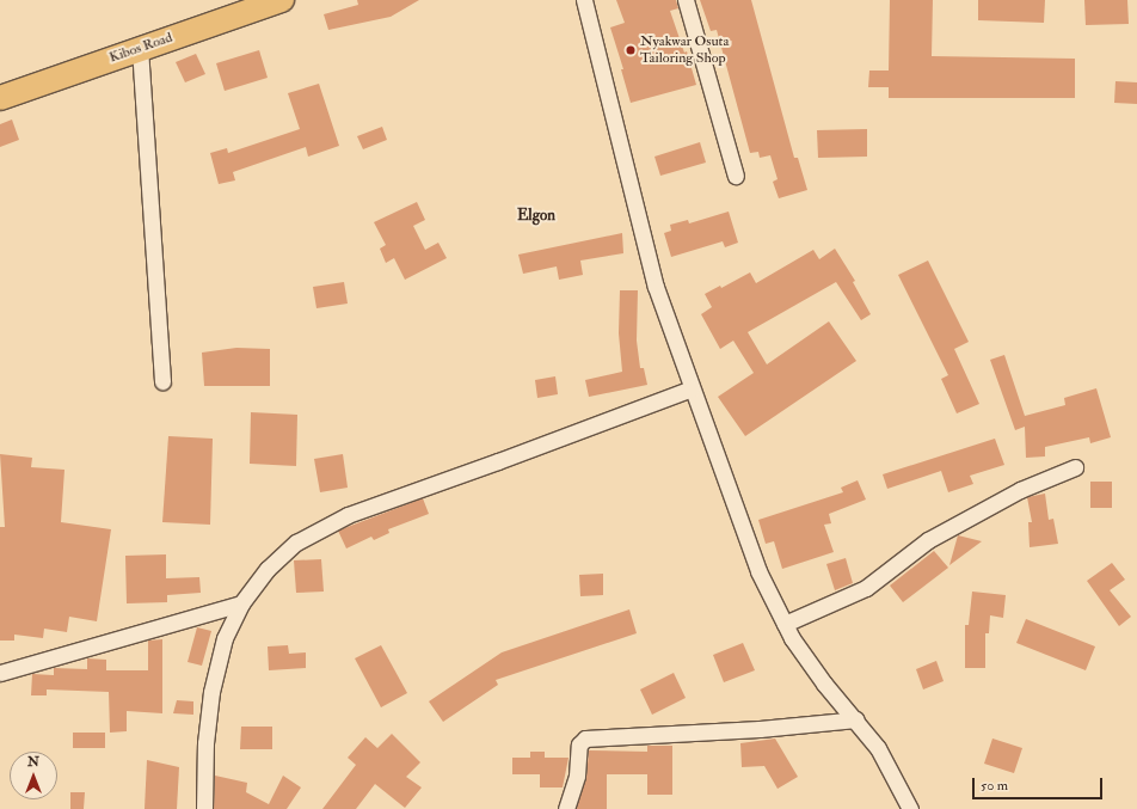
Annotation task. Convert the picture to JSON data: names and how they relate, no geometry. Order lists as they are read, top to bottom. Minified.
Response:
{"streets":{"main road":["Kibos Road"]},"districts":["Elgon"],"places":["Nyakwar Osuta Tailoring Shop"],"scale_bar":"50 m","north":"top"}
